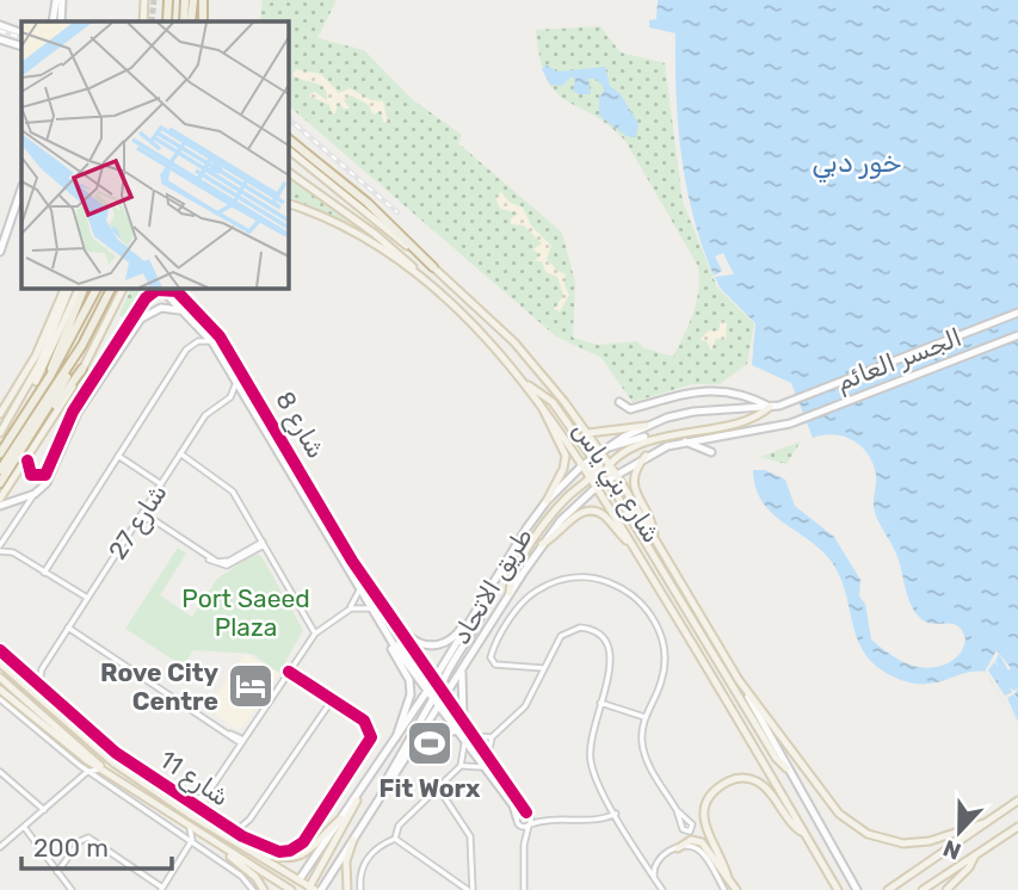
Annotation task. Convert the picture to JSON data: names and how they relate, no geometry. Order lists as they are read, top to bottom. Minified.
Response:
{"streets":{"main road":["الجسر العائم","شارع 8","شارع بني ياس","طريق الاتحاد"],"street":["شارع 27","شارع 11"]},"crossings":[["الجسر العائم","طريق الاتحاد"],["شارع 8","شارع 27"],["شارع 8","طريق الاتحاد"],["شارع بني ياس","طريق الاتحاد"],["شارع 27","شارع 11"]],"water":["خور دبي"],"parks":["Port Saeed Plaza"],"places":{"hotel":["Rove City Centre"],"sports":["Fit Worx"]},"scale_bar":"200 m","north":"bottom"}
